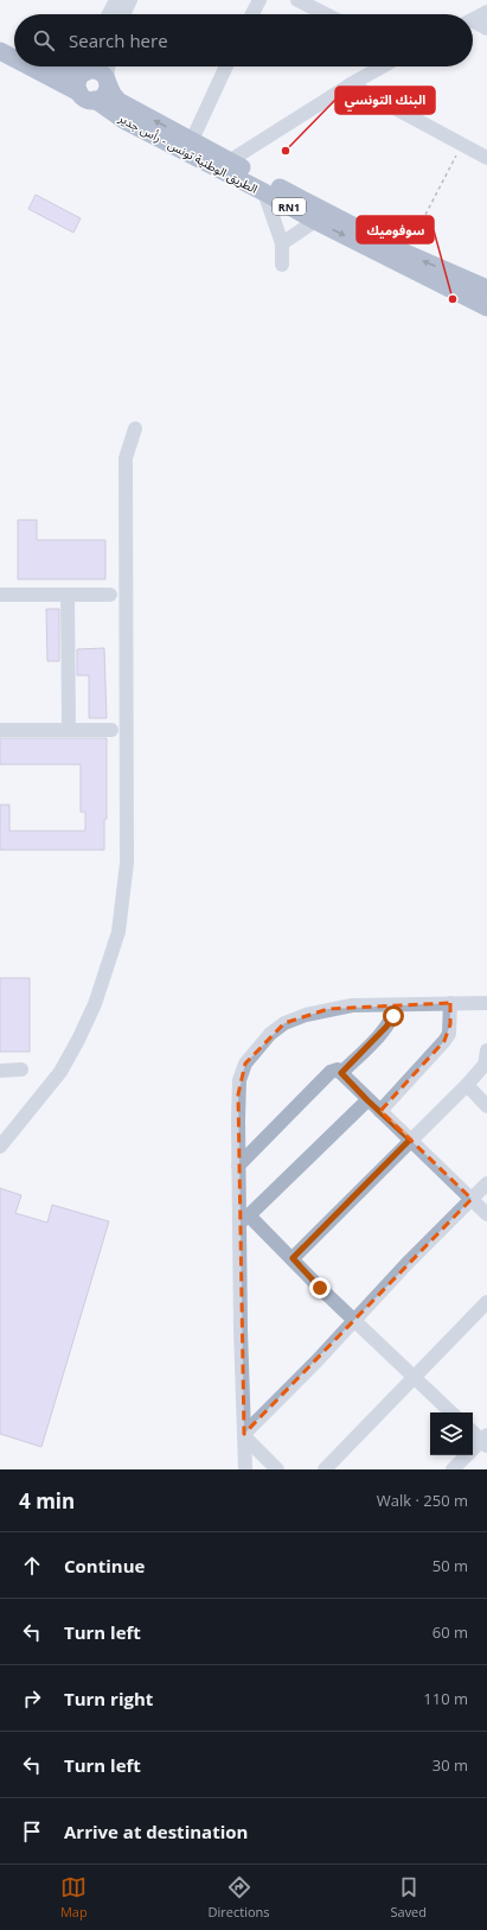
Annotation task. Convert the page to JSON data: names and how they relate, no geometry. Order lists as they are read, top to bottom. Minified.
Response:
{"streets":{"main road":["الطريق الوطنية تونس - رأس جدير","RN1"]},"crossings":[["الطريق الوطنية تونس - رأس جدير","RN1"]],"places":["البنك التونسي","سوفوميك"],"page":{"search":"Search here","heading":["4 min","Walk · 250 m"],"list":[["Continue","50 m"],["Turn left","60 m"],["Turn right","110 m"],["Turn left","30 m"],"Arrive at destination"],"nav":["Map","Directions","Saved"]}}
